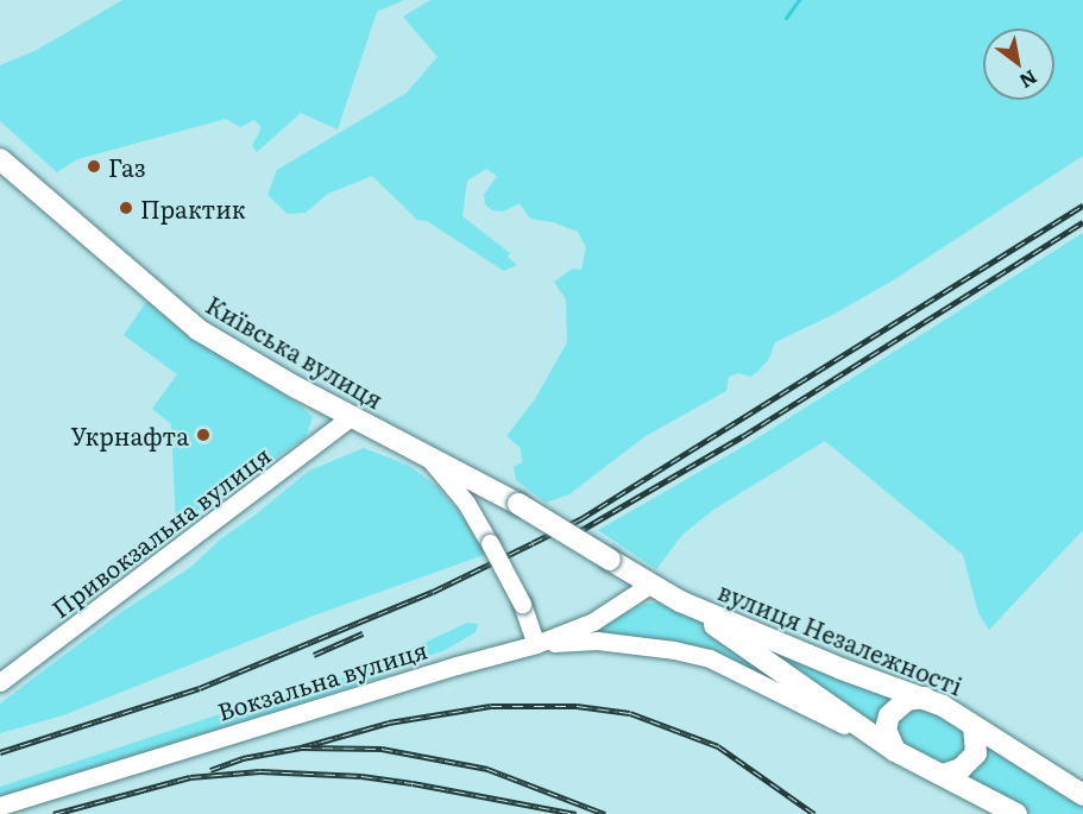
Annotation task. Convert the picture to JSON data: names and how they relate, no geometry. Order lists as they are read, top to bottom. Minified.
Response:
{"streets":{"main road":["Київська вулиця","вулиця Незалежності"],"street":["Привокзальна вулиця","Вокзальна вулиця"]},"crossings":[["Київська вулиця","Привокзальна вулиця"],["Київська вулиця","вулиця Незалежності"],["вулиця Незалежності","Вокзальна вулиця"]],"places":["Газ","Практик","Укрнафта"],"north":"bottom right"}
